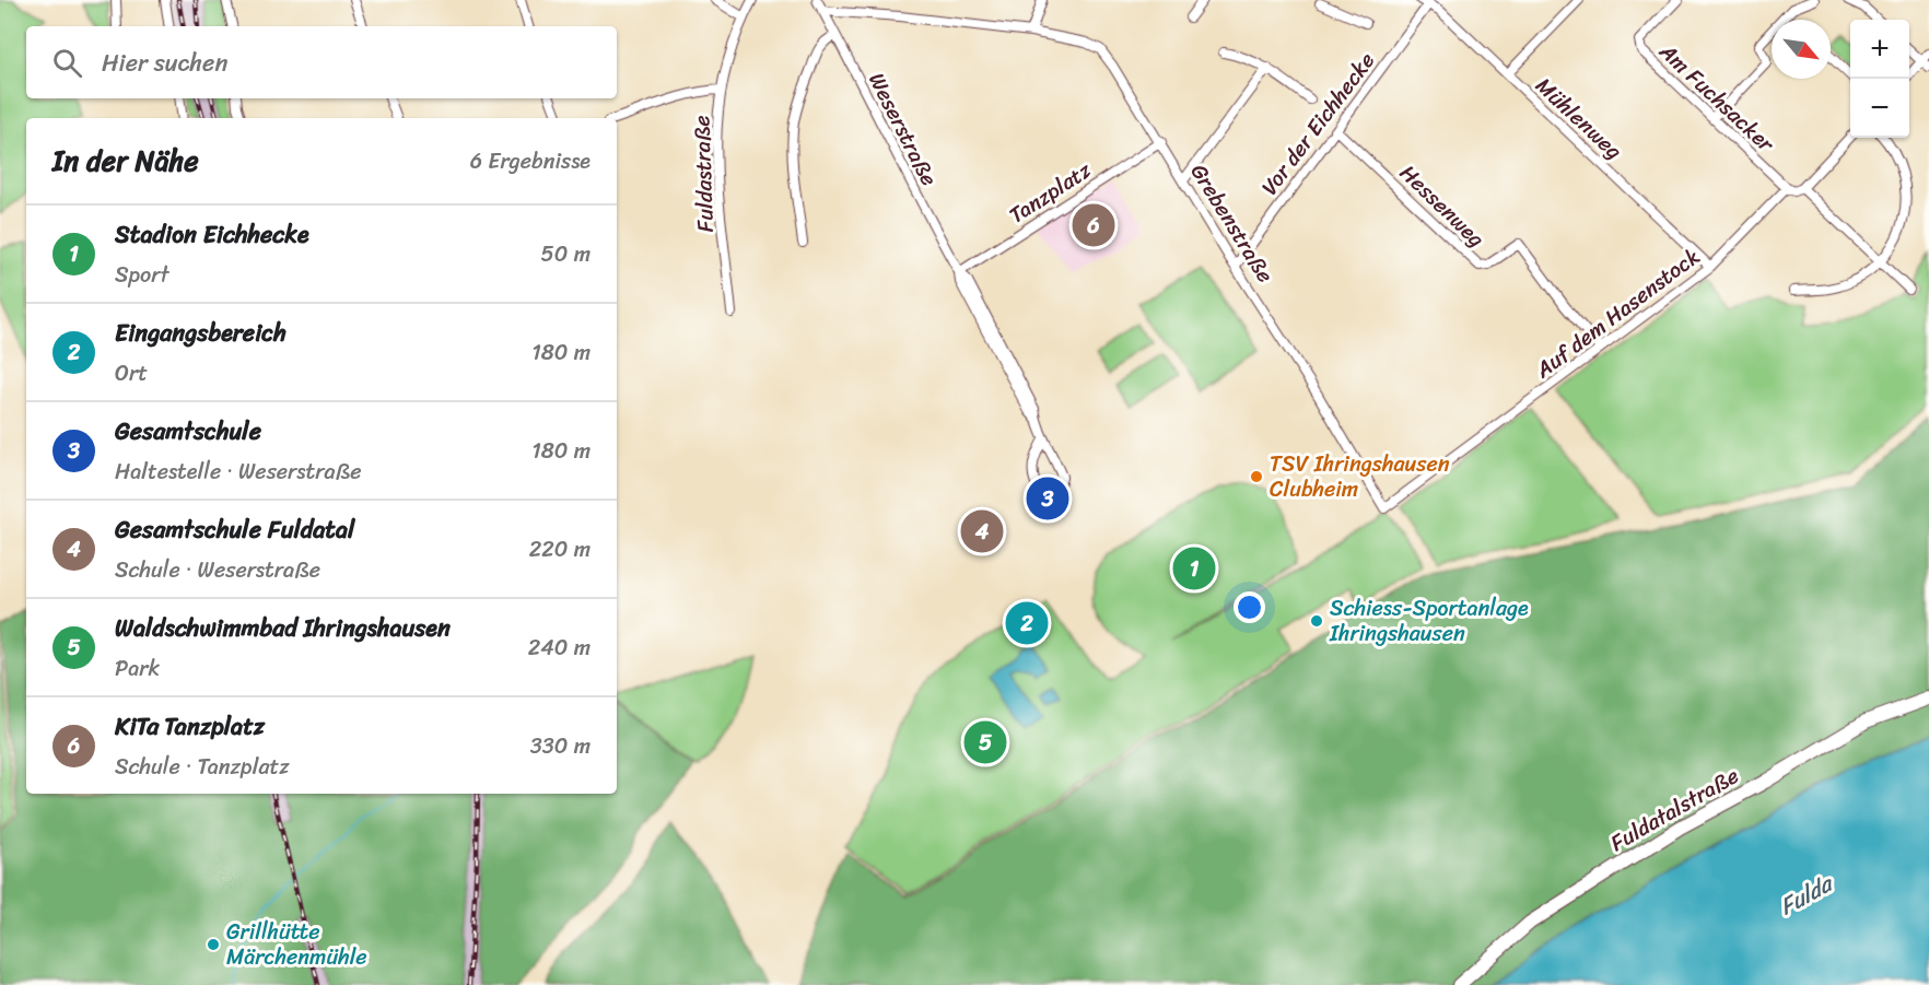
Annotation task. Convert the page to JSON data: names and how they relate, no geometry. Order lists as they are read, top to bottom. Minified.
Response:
{"streets":{"main road":["Fuldatalstraße"],"street":["Am Fuchsacker","Mühlenweg","Vor der Eichhecke","Weserstraße","Fuldastraße","Tanzplatz","Hessenweg","Grebenstraße","Auf dem Hasenstock"]},"crossings":[["Am Fuchsacker","Auf dem Hasenstock"],["Mühlenweg","Vor der Eichhecke"],["Mühlenweg","Auf dem Hasenstock"],["Vor der Eichhecke","Hessenweg"],["Vor der Eichhecke","Grebenstraße"],["Weserstraße","Tanzplatz"],["Weserstraße","Grebenstraße"],["Tanzplatz","Grebenstraße"],["Hessenweg","Auf dem Hasenstock"],["Grebenstraße","Auf dem Hasenstock"]],"water":["Fulda"],"places":["TSV Ihringshausen Clubheim","Schiess-Sportanlage Ihringshausen","Grillhütte Märchenmühle"],"north":"bottom right","page":{"map_buttons":["+","−"],"search":"Hier suchen","heading":["In der Nähe","6 Ergebnisse"],"pins":["6","3","4","1","2","5"],"list":[{"mark":"1","name":"Stadion Eichhecke","note":"Sport","value":"50 m"},{"mark":"2","name":"Eingangsbereich","note":"Ort","value":"180 m"},{"mark":"3","name":"Gesamtschule","note":"Haltestelle · Weserstraße","value":"180 m"},{"mark":"4","name":"Gesamtschule Fuldatal","note":"Schule · Weserstraße","value":"220 m"},{"mark":"5","name":"Waldschwimmbad Ihringshausen","note":"Park","value":"240 m"},{"mark":"6","name":"KiTa Tanzplatz","note":"Schule · Tanzplatz","value":"330 m"}]}}
